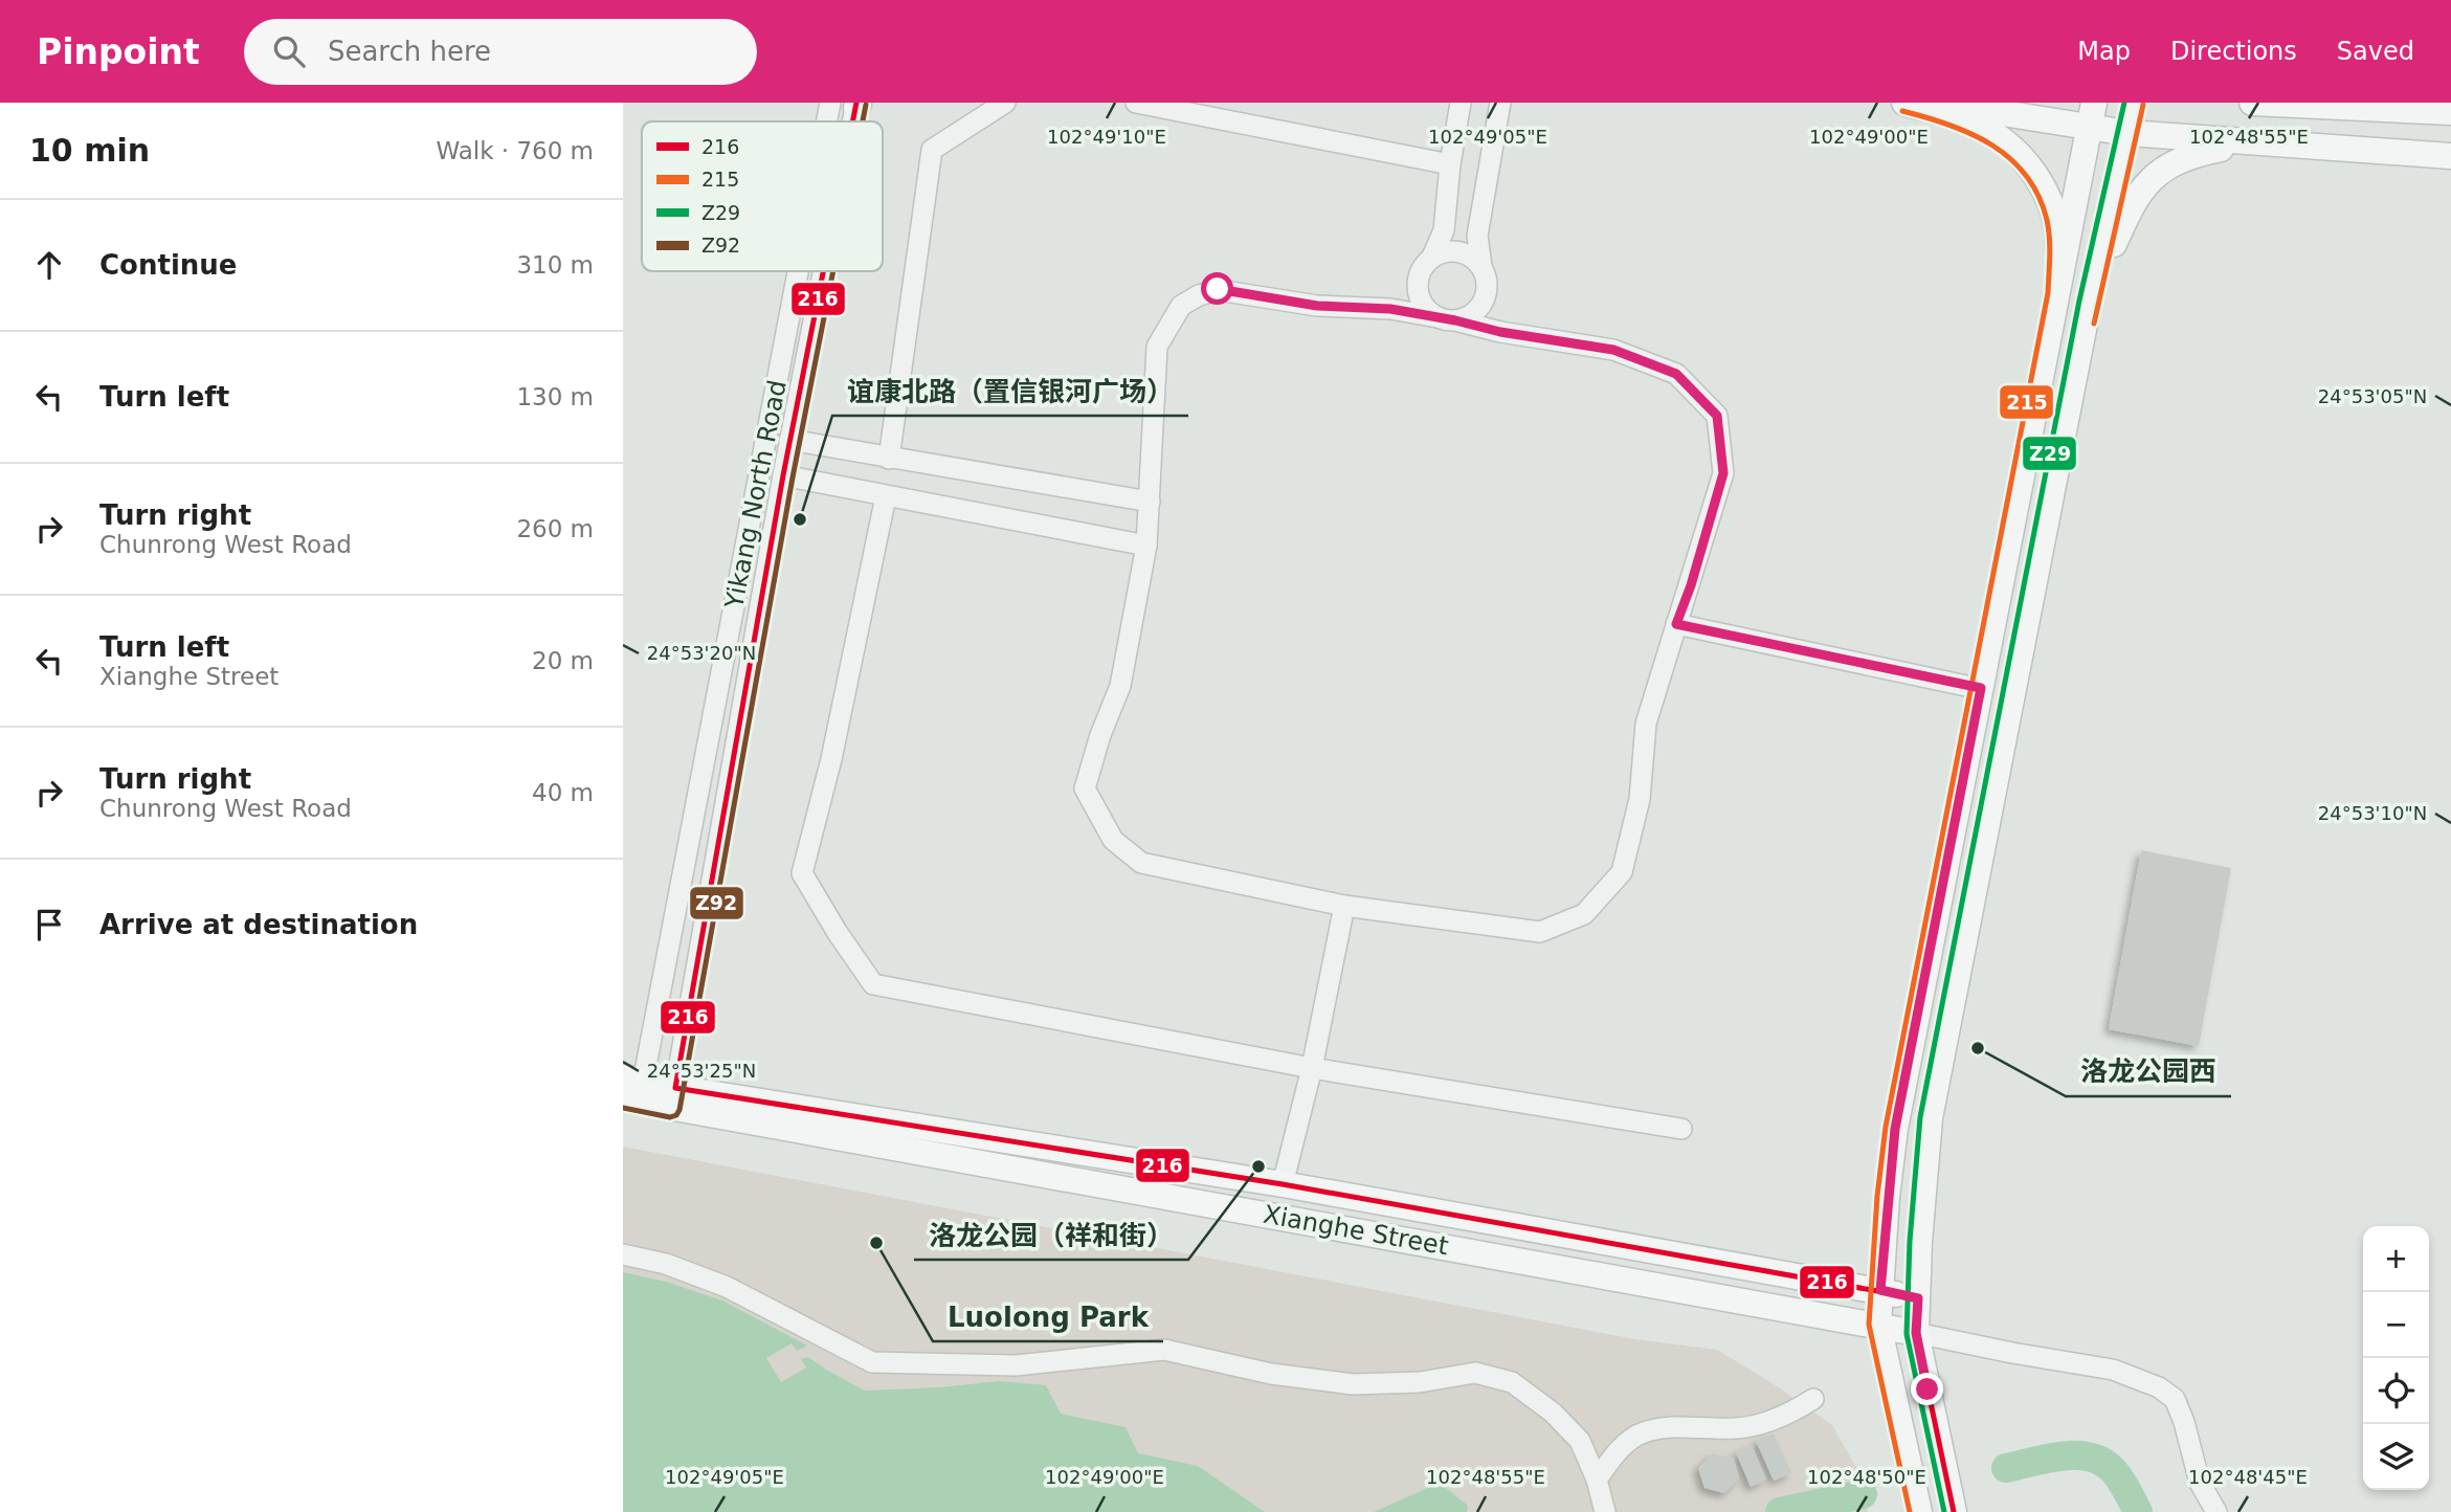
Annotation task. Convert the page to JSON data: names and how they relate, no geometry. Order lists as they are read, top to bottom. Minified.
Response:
{"streets":{"main road":["Xianghe Street"],"street":["Yikang North Road"]},"crossings":[["Yikang North Road","Xianghe Street"]],"places":["谊康北路（置信银河广场）","洛龙公园西","洛龙公园（祥和街）","Luolong Park"],"lines":["transit line 216","transit line Z29","transit line 215","transit line Z92"],"legend":["216","215","Z29","Z92"],"page":{"header":"Pinpoint","search":"Search here","nav":["Map","Directions","Saved"],"heading":["10 min","Walk · 760 m"],"list":[["Continue","310 m"],["Turn left","130 m"],["Turn right","Chunrong West Road","260 m"],["Turn left","Xianghe Street","20 m"],["Turn right","Chunrong West Road","40 m"],"Arrive at destination"],"map_buttons":["+","−"]},"coordinates":["102°49'10\"E","102°49'05\"E","102°49'00\"E","102°48'55\"E","24°53'05\"N","24°53'20\"N","24°53'10\"N","24°53'25\"N","102°48'50\"E","102°48'45\"E"]}
